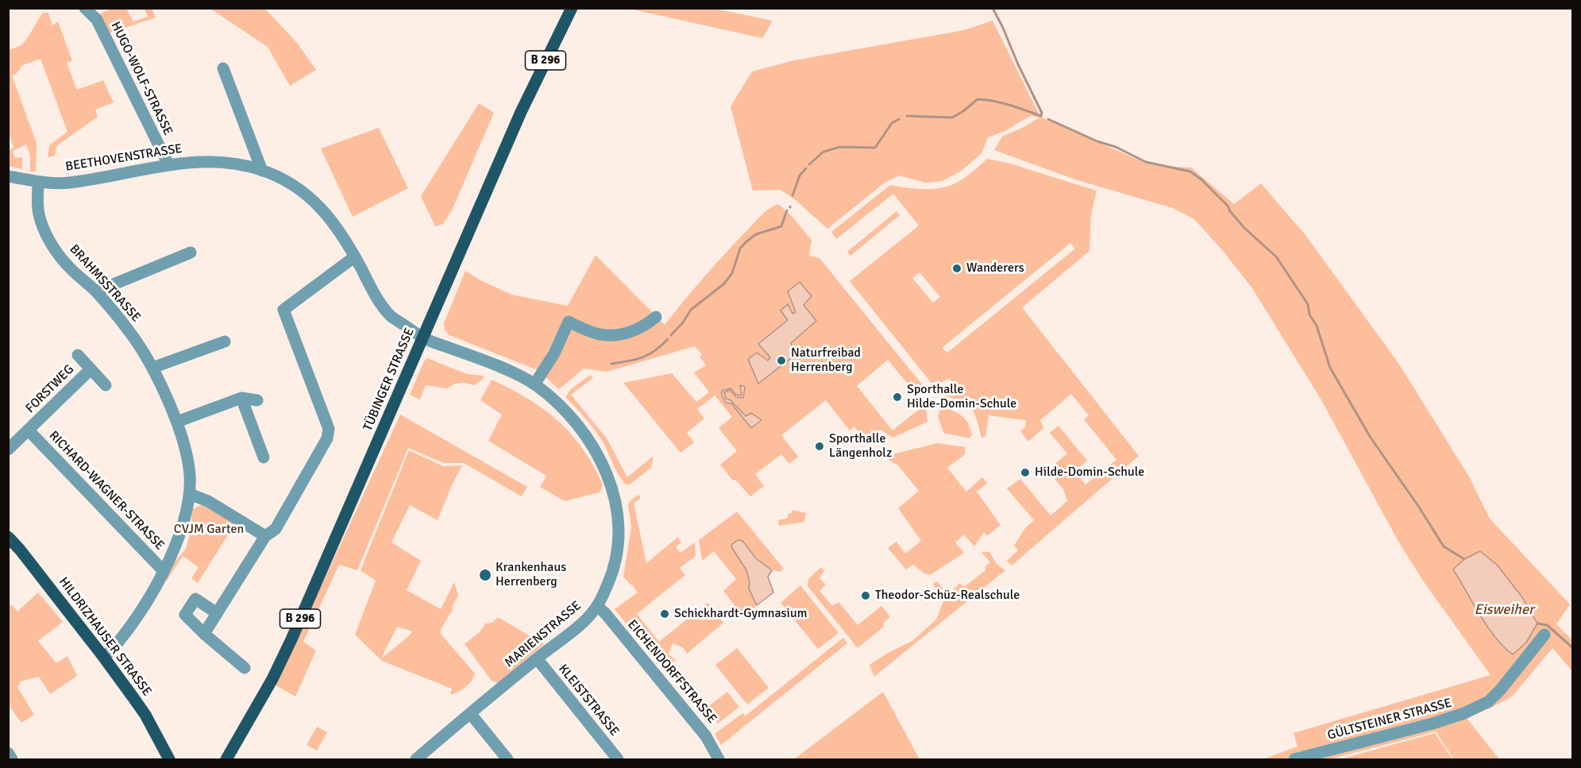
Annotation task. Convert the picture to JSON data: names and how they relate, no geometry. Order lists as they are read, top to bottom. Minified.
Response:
{"streets":{"main road":["B 296","TÜBINGER STRASSE","HILDRIZHAUSER STRASSE"],"street":["HUGO-WOLF-STRASSE","BEETHOVENSTRASSE","BRAHMSSTRASSE","FORSTWEG","RICHARD-WAGNER-STRASSE","MARIENSTRASSE","EICHENDORFFSTRASSE","KLEISTSTRASSE","GÜLTSTEINER STRASSE"]},"crossings":[["HUGO-WOLF-STRASSE","BEETHOVENSTRASSE"],["BEETHOVENSTRASSE","BRAHMSSTRASSE"],["BEETHOVENSTRASSE","TÜBINGER STRASSE"],["BEETHOVENSTRASSE","MARIENSTRASSE"],["BRAHMSSTRASSE","RICHARD-WAGNER-STRASSE"],["BRAHMSSTRASSE","HILDRIZHAUSER STRASSE"],["TÜBINGER STRASSE","MARIENSTRASSE"],["FORSTWEG","RICHARD-WAGNER-STRASSE"],["MARIENSTRASSE","EICHENDORFFSTRASSE"],["MARIENSTRASSE","KLEISTSTRASSE"]],"water":["Eisweiher"],"parks":["CVJM Garten"],"places":["Wanderers","Naturfreibad Herrenberg","Sporthalle Hilde-Domin-Schule","Sporthalle Längenholz","Hilde-Domin-Schule","Krankenhaus Herrenberg","Theodor-Schüz-Realschule","Schickhardt-Gymnasium"]}
